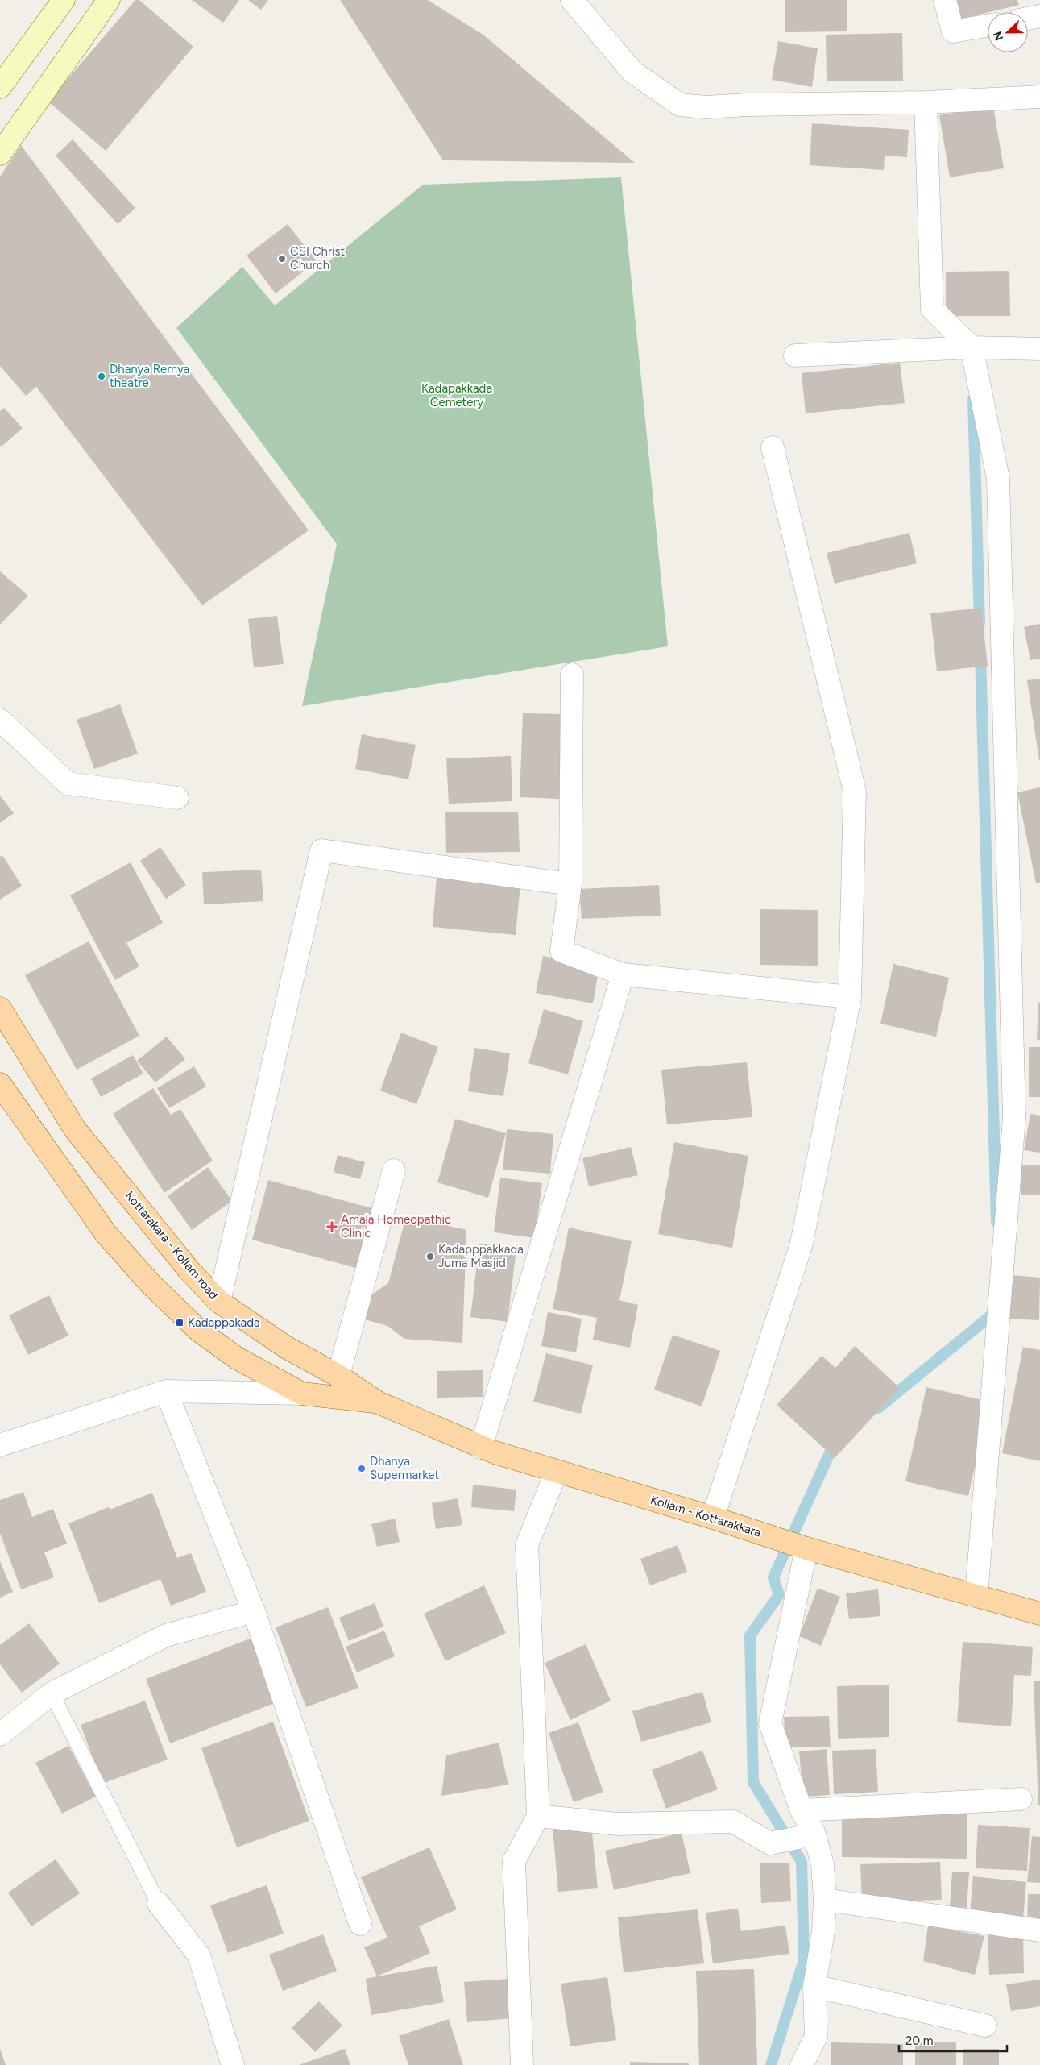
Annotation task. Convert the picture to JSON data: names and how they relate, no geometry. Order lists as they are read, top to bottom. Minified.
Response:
{"streets":{"main road":["Kottarakara - Kollam road","Kollam - Kottarakkara"]},"crossings":[["Kottarakara - Kollam road","Kollam - Kottarakkara"]],"parks":["Kadapakkada Cemetery"],"places":{"other":["CSI Christ Church","Dhanya Remya theatre","Kadapppakkada Juma Masjid","Dhanya Supermarket"],"health":["Amala Homeopathic Clinic"],"transit":["Kadappakada"]},"scale_bar":"20 m","north":"left"}
